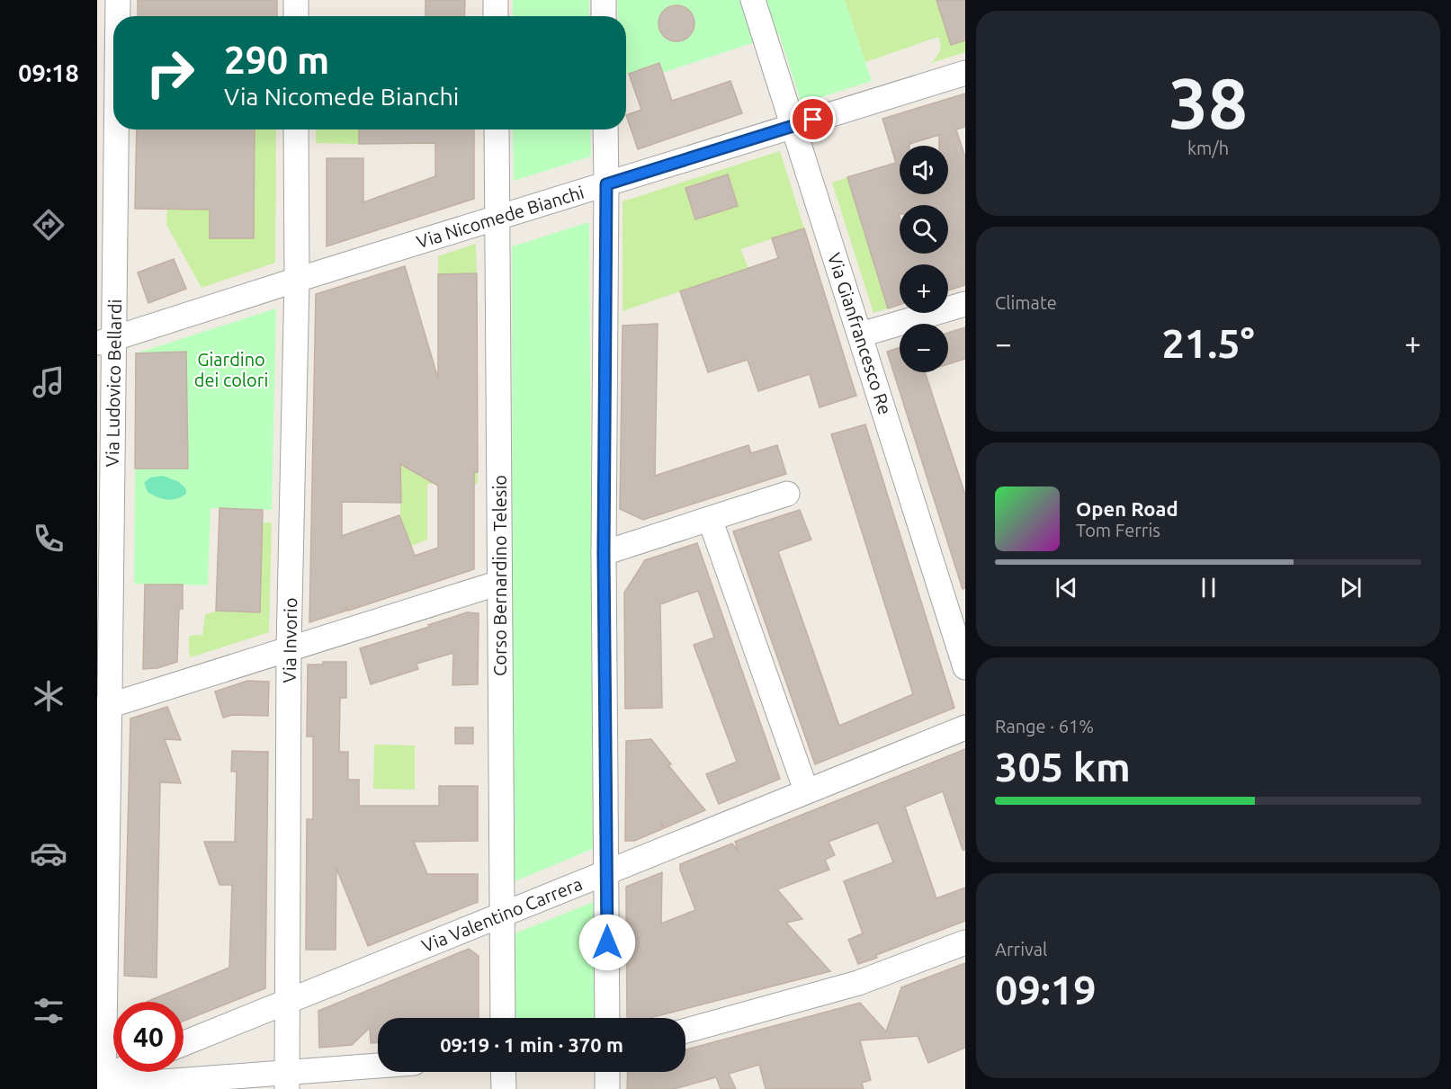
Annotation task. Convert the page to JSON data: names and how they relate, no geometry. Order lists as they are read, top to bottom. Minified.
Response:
{"streets":{"street":["Via Nicomede Bianchi","Via Gianfrancesco Re","Via Ludovico Bellardi","Corso Bernardino Telesio","Via Invorio","Via Valentino Carrera"]},"crossings":[["Via Nicomede Bianchi","Via Gianfrancesco Re"],["Via Nicomede Bianchi","Via Ludovico Bellardi"],["Via Nicomede Bianchi","Corso Bernardino Telesio"],["Via Nicomede Bianchi","Via Invorio"],["Corso Bernardino Telesio","Via Valentino Carrera"],["Via Invorio","Via Valentino Carrera"]],"parks":["Giardino dei colori"],"page":{"tabs":"09:18","tile":[["38","km/h"],"Climate",["Range · 61%","305 km"],["Arrival","09:19"]],"turn":["290 m","Via Nicomede Bianchi"],"map_buttons":["+","−"],"heat":["−","21.5°","+"],"song":["Open Road","Tom Ferris"],"limit":"40","trip":"09:19 · 1 min · 370 m"}}
